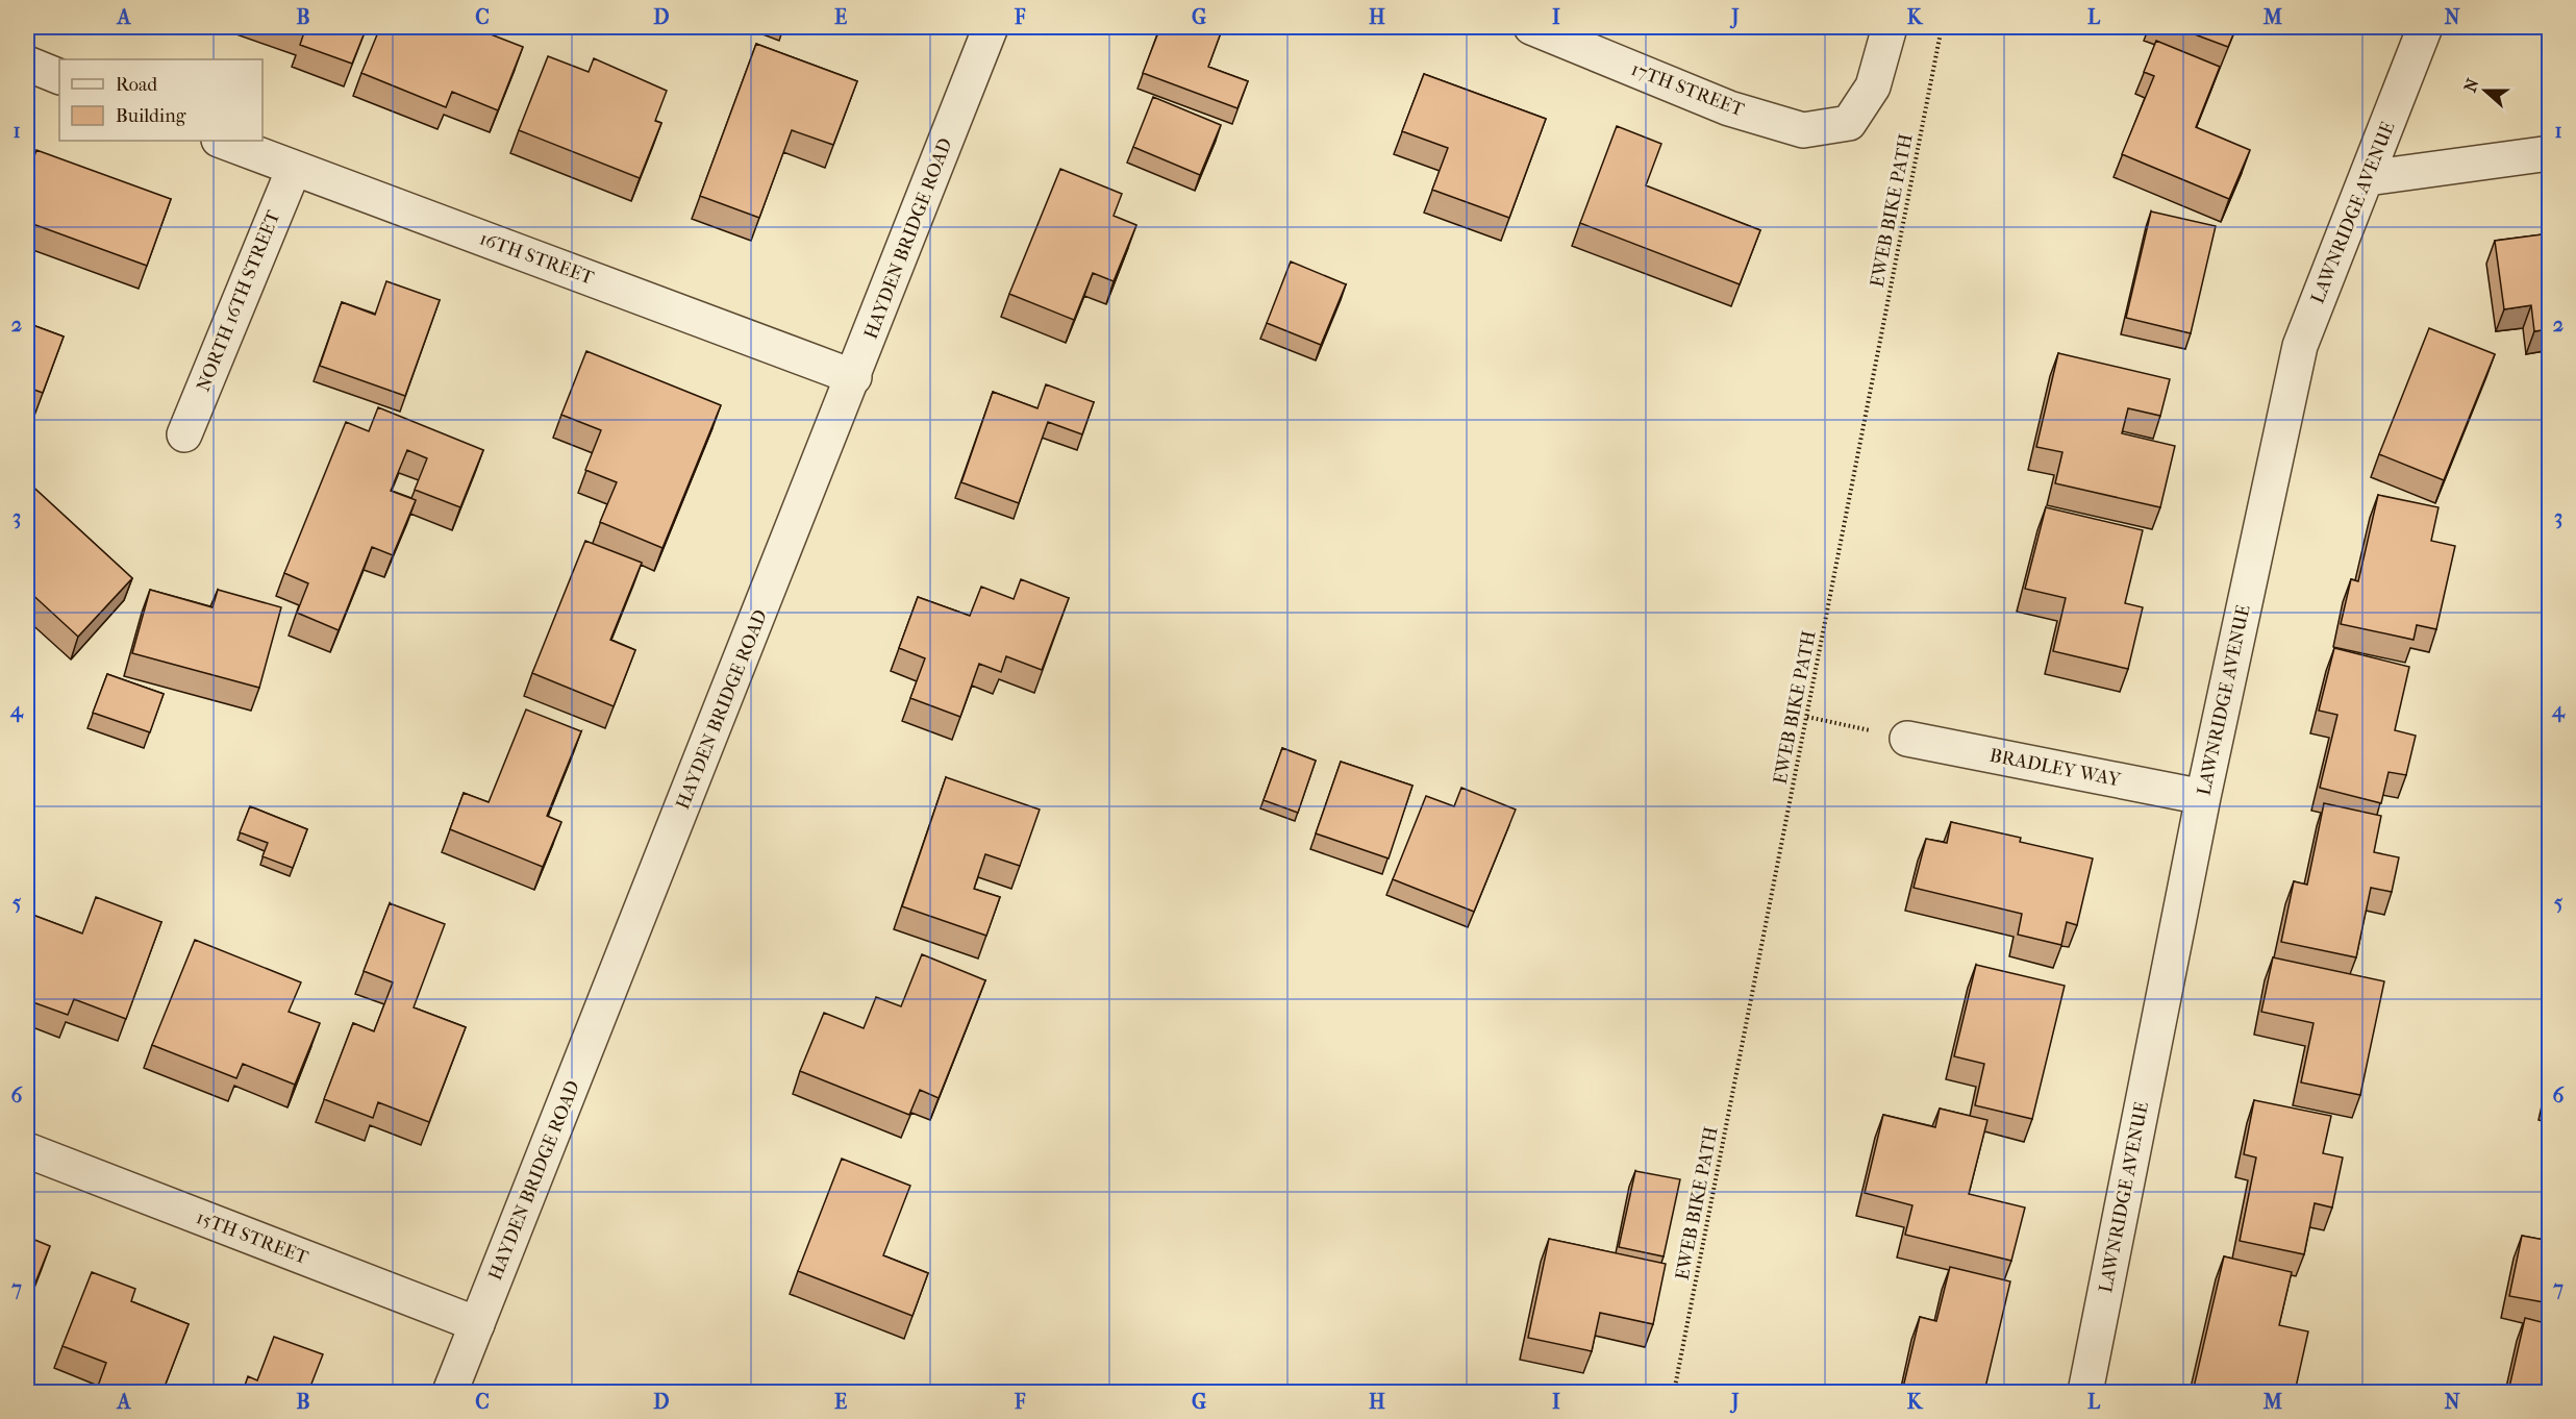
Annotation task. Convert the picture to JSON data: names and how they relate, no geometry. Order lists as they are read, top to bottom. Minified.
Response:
{"streets":{"street":["17TH STREET","LAWNRIDGE AVENUE","HAYDEN BRIDGE ROAD","16TH STREET","NORTH 16TH STREET","BRADLEY WAY","15TH STREET"],"path":["EWEB BIKE PATH"]},"crossings":[["LAWNRIDGE AVENUE","BRADLEY WAY"],["HAYDEN BRIDGE ROAD","16TH STREET"],["HAYDEN BRIDGE ROAD","15TH STREET"],["16TH STREET","NORTH 16TH STREET"]],"legend":["Road","Building"],"north":"left","grid":{"columns":["A","B","C","D","E","F","G","H","I","J","K","L","M","N"],"rows":["1","2","3","4","5","6","7"]}}
